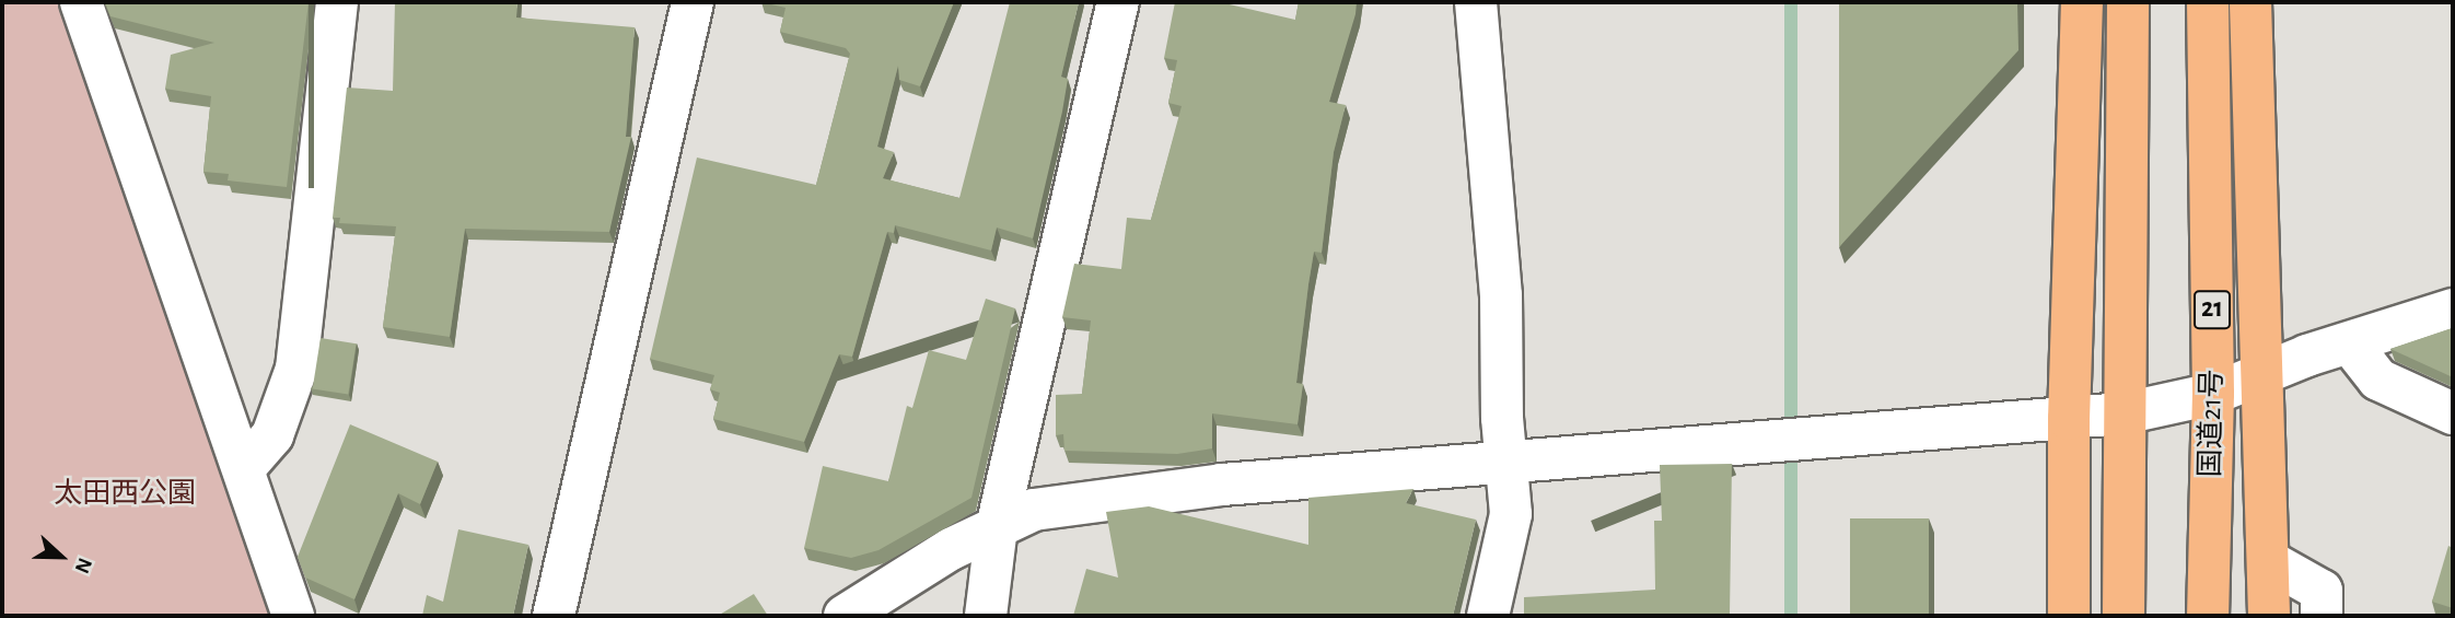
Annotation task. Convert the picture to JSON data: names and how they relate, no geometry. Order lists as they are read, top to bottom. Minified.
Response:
{"streets":{"highway":["21","国道21号"]},"parks":["太田西公園"],"north":"right"}
